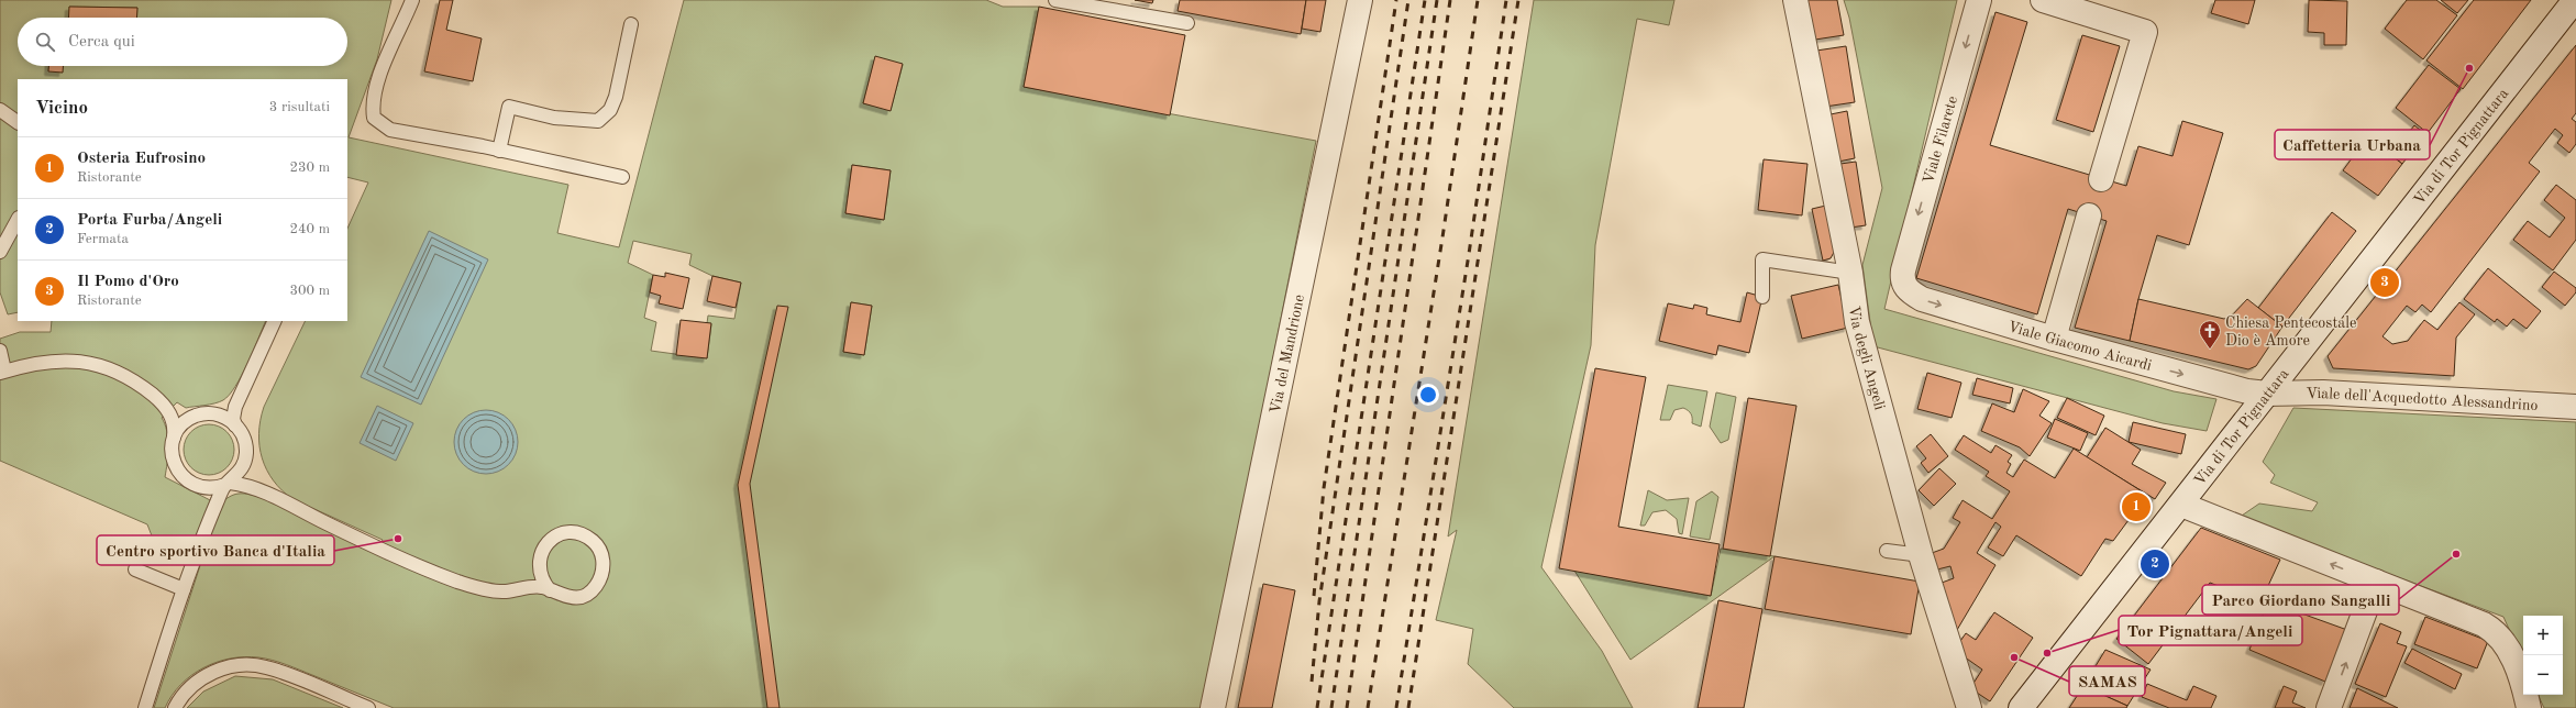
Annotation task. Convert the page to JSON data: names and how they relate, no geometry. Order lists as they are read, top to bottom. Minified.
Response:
{"streets":{"street":["Viale Filarete","Via di Tor Pignattara","Viale Giacomo Aicardi","Via del Mandrione","Via degli Angeli","Viale dell'Acquedotto Alessandrino"]},"crossings":[["Viale Filarete","Viale Giacomo Aicardi"],["Via di Tor Pignattara","Viale Giacomo Aicardi"],["Via di Tor Pignattara","Viale dell'Acquedotto Alessandrino"],["Viale Giacomo Aicardi","Viale dell'Acquedotto Alessandrino"]],"one_way":["Viale Giacomo Aicardi"],"places":{"other":["Caffetteria Urbana","Centro sportivo Banca d'Italia","Parco Giordano Sangalli","Tor Pignattara/Angeli","SAMAS"],"church":["Chiesa Pentecostale Dio è Amore"]},"page":{"search":"Cerca qui","heading":["Vicino","3 risultati"],"list":[{"mark":"1","name":"Osteria Eufrosino","note":"Ristorante","value":"230 m"},{"mark":"2","name":"Porta Furba/Angeli","note":"Fermata","value":"240 m"},{"mark":"3","name":"Il Pomo d'Oro","note":"Ristorante","value":"300 m"}],"pins":["3","1","2"],"map_buttons":["+","−"]}}
